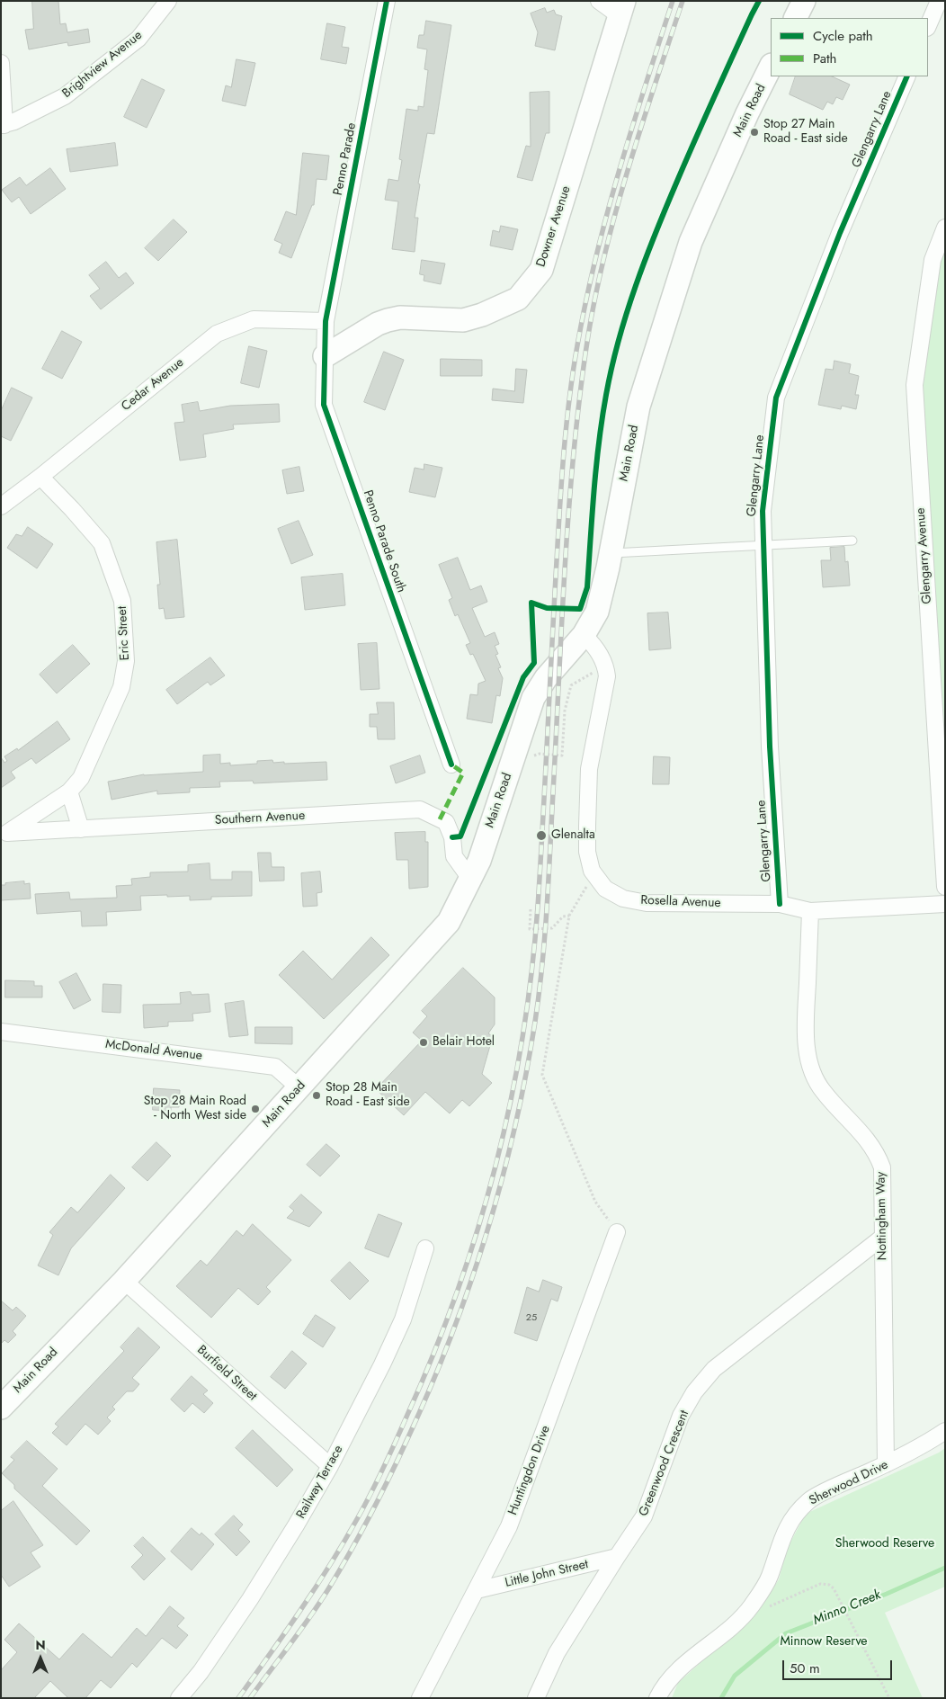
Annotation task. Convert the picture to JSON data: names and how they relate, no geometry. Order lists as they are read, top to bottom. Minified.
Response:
{"streets":{"main road":["Main Road","Downer Avenue"],"street":["Brightview Avenue","Glengarry Lane","Penno Parade","Cedar Avenue","Penno Parade South","Glengarry Avenue","Eric Street","Southern Avenue","Rosella Avenue","McDonald Avenue","Nottingham Way","Burfield Street","Greenwood Crescent","Huntingdon Drive","Railway Terrace","Sherwood Drive","Little John Street"]},"crossings":[["Main Road","Southern Avenue"],["Main Road","Rosella Avenue"],["Main Road","McDonald Avenue"],["Main Road","Burfield Street"],["Glengarry Lane","Rosella Avenue"],["Penno Parade","Cedar Avenue"],["Penno Parade","Penno Parade South"],["Downer Avenue","Penno Parade South"],["Cedar Avenue","Penno Parade South"],["Cedar Avenue","Eric Street"],["Eric Street","Southern Avenue"],["Rosella Avenue","Nottingham Way"],["Nottingham Way","Greenwood Crescent"],["Nottingham Way","Sherwood Drive"],["Burfield Street","Railway Terrace"],["Greenwood Crescent","Little John Street"],["Huntingdon Drive","Little John Street"]],"water":["Minno Creek"],"parks":["Sherwood Reserve","Minnow Reserve"],"places":["Stop 27 Main Road - East side","Glenalta","Belair Hotel","Stop 28 Main Road - East side","Stop 28 Main Road - North West side"],"house_numbers":["25"],"legend":["Cycle path","Path"],"scale_bar":"50 m","north":"top"}
